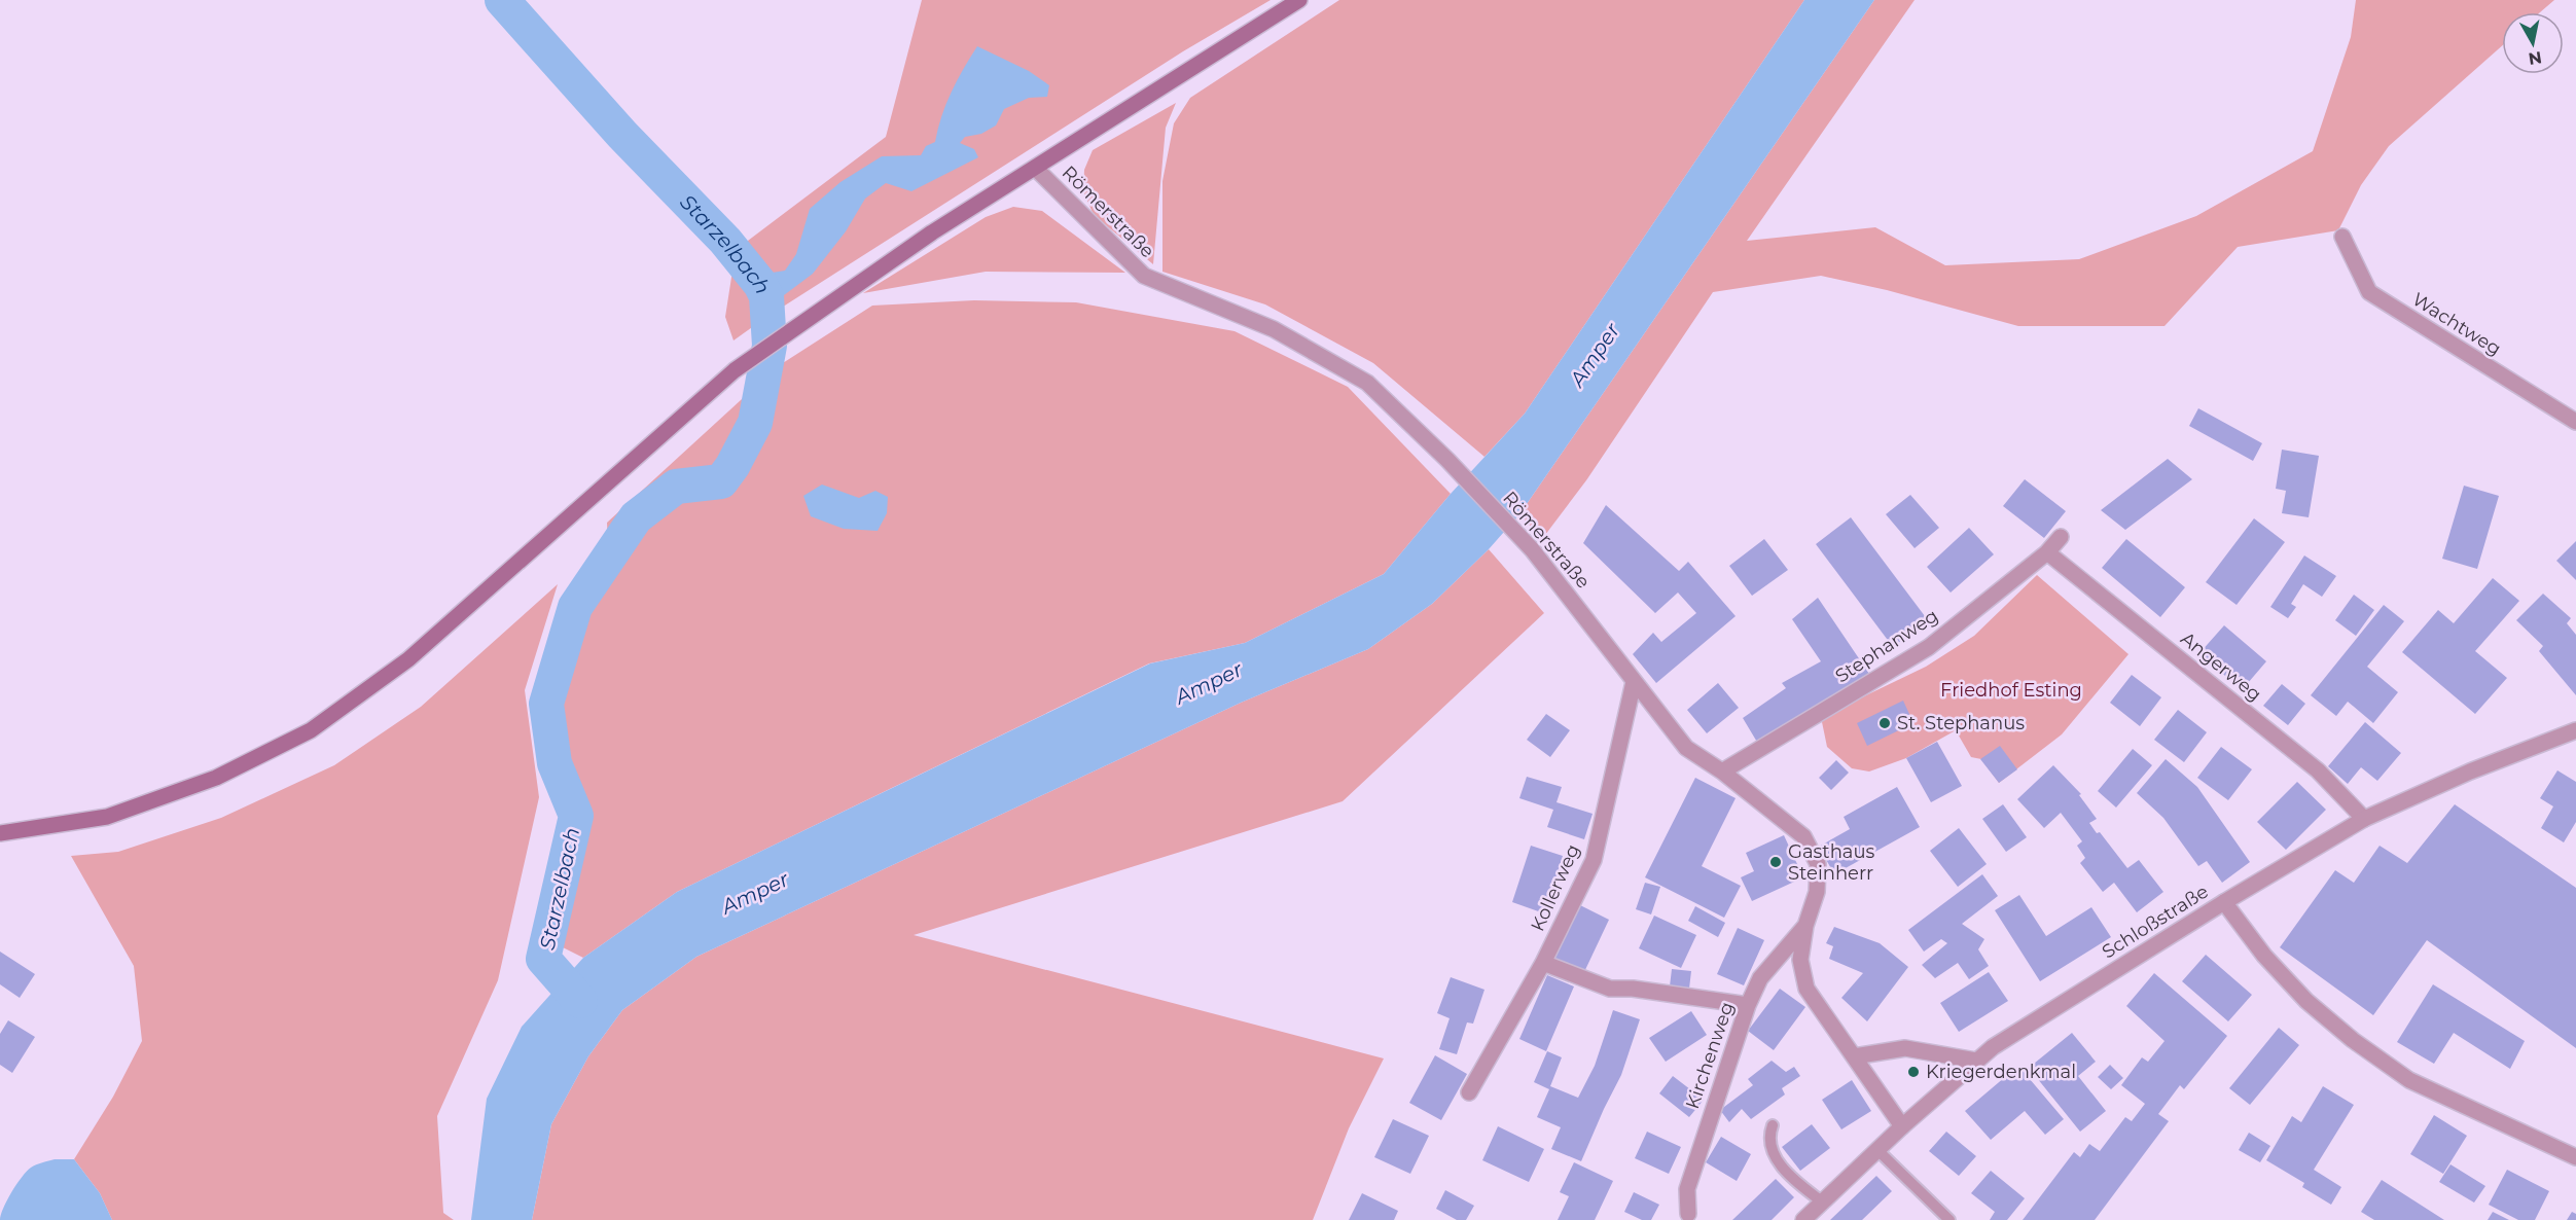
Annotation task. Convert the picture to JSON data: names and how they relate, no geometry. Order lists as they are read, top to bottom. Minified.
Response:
{"streets":{"street":["Römerstraße","Wachtweg","Stephanweg","Angerweg","Kollerweg","Schloßstraße","Kirchenweg"]},"crossings":[["Römerstraße","Stephanweg"],["Römerstraße","Kollerweg"],["Römerstraße","Schloßstraße"],["Römerstraße","Kirchenweg"],["Stephanweg","Angerweg"],["Angerweg","Schloßstraße"]],"water":["Starzelbach","Amper"],"parks":["Friedhof Esting"],"places":["St. Stephanus","Gasthaus Steinherr","Kriegerdenkmal"],"north":"bottom"}
